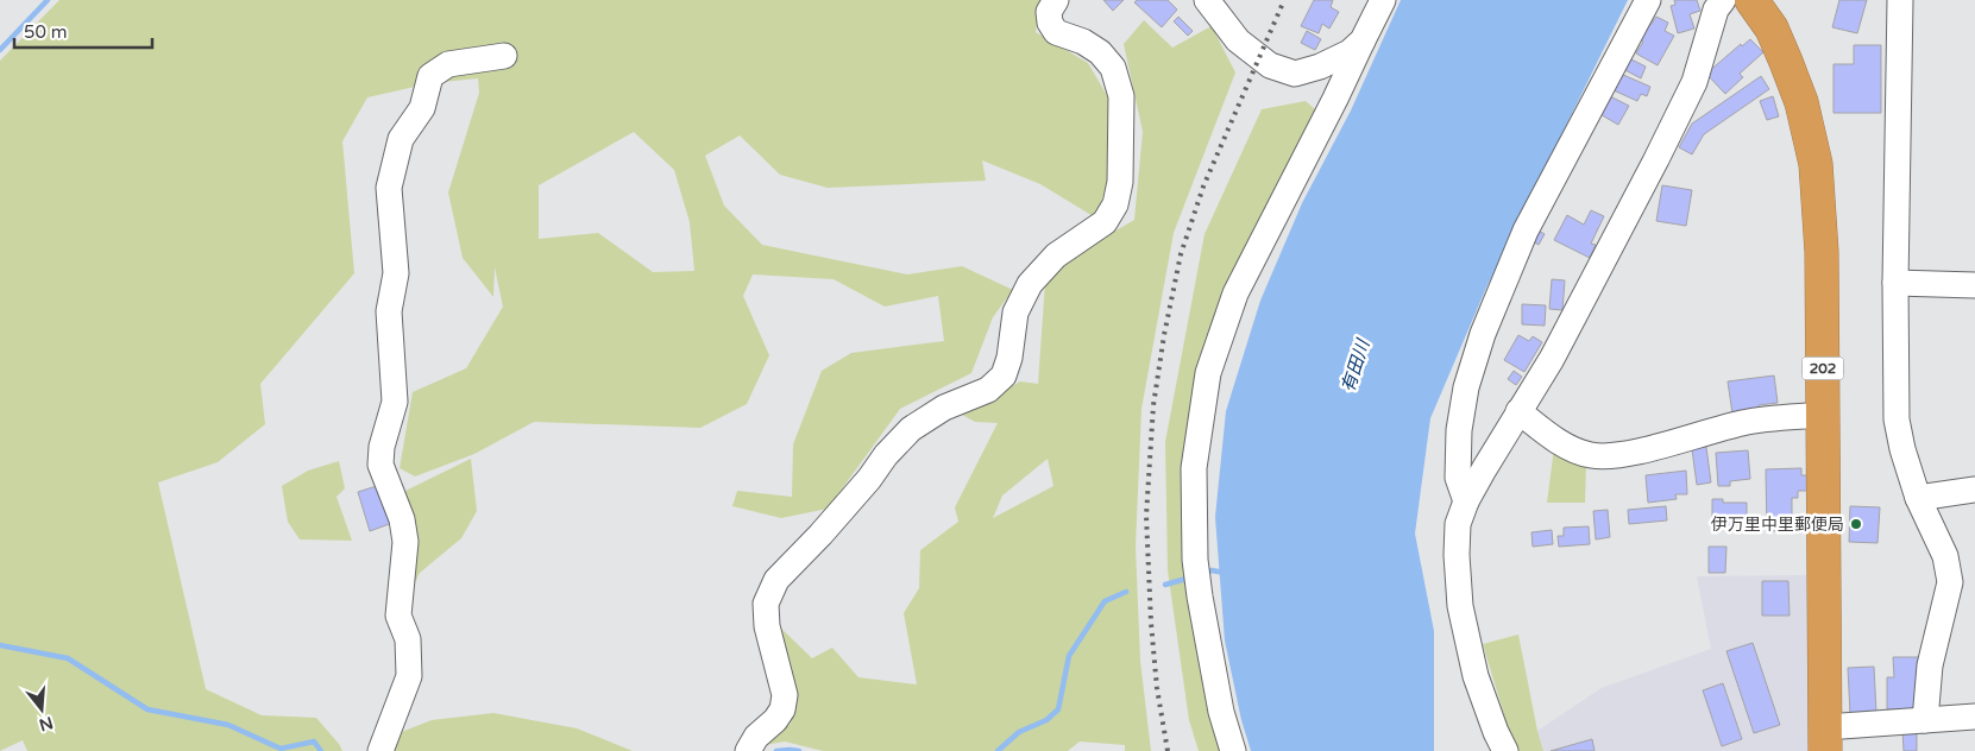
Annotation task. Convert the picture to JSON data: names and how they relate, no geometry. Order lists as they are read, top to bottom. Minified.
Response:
{"streets":{"highway":["202"]},"water":["有田川"],"places":["伊万里中里郵便局"],"scale_bar":"50 m","north":"bottom"}
